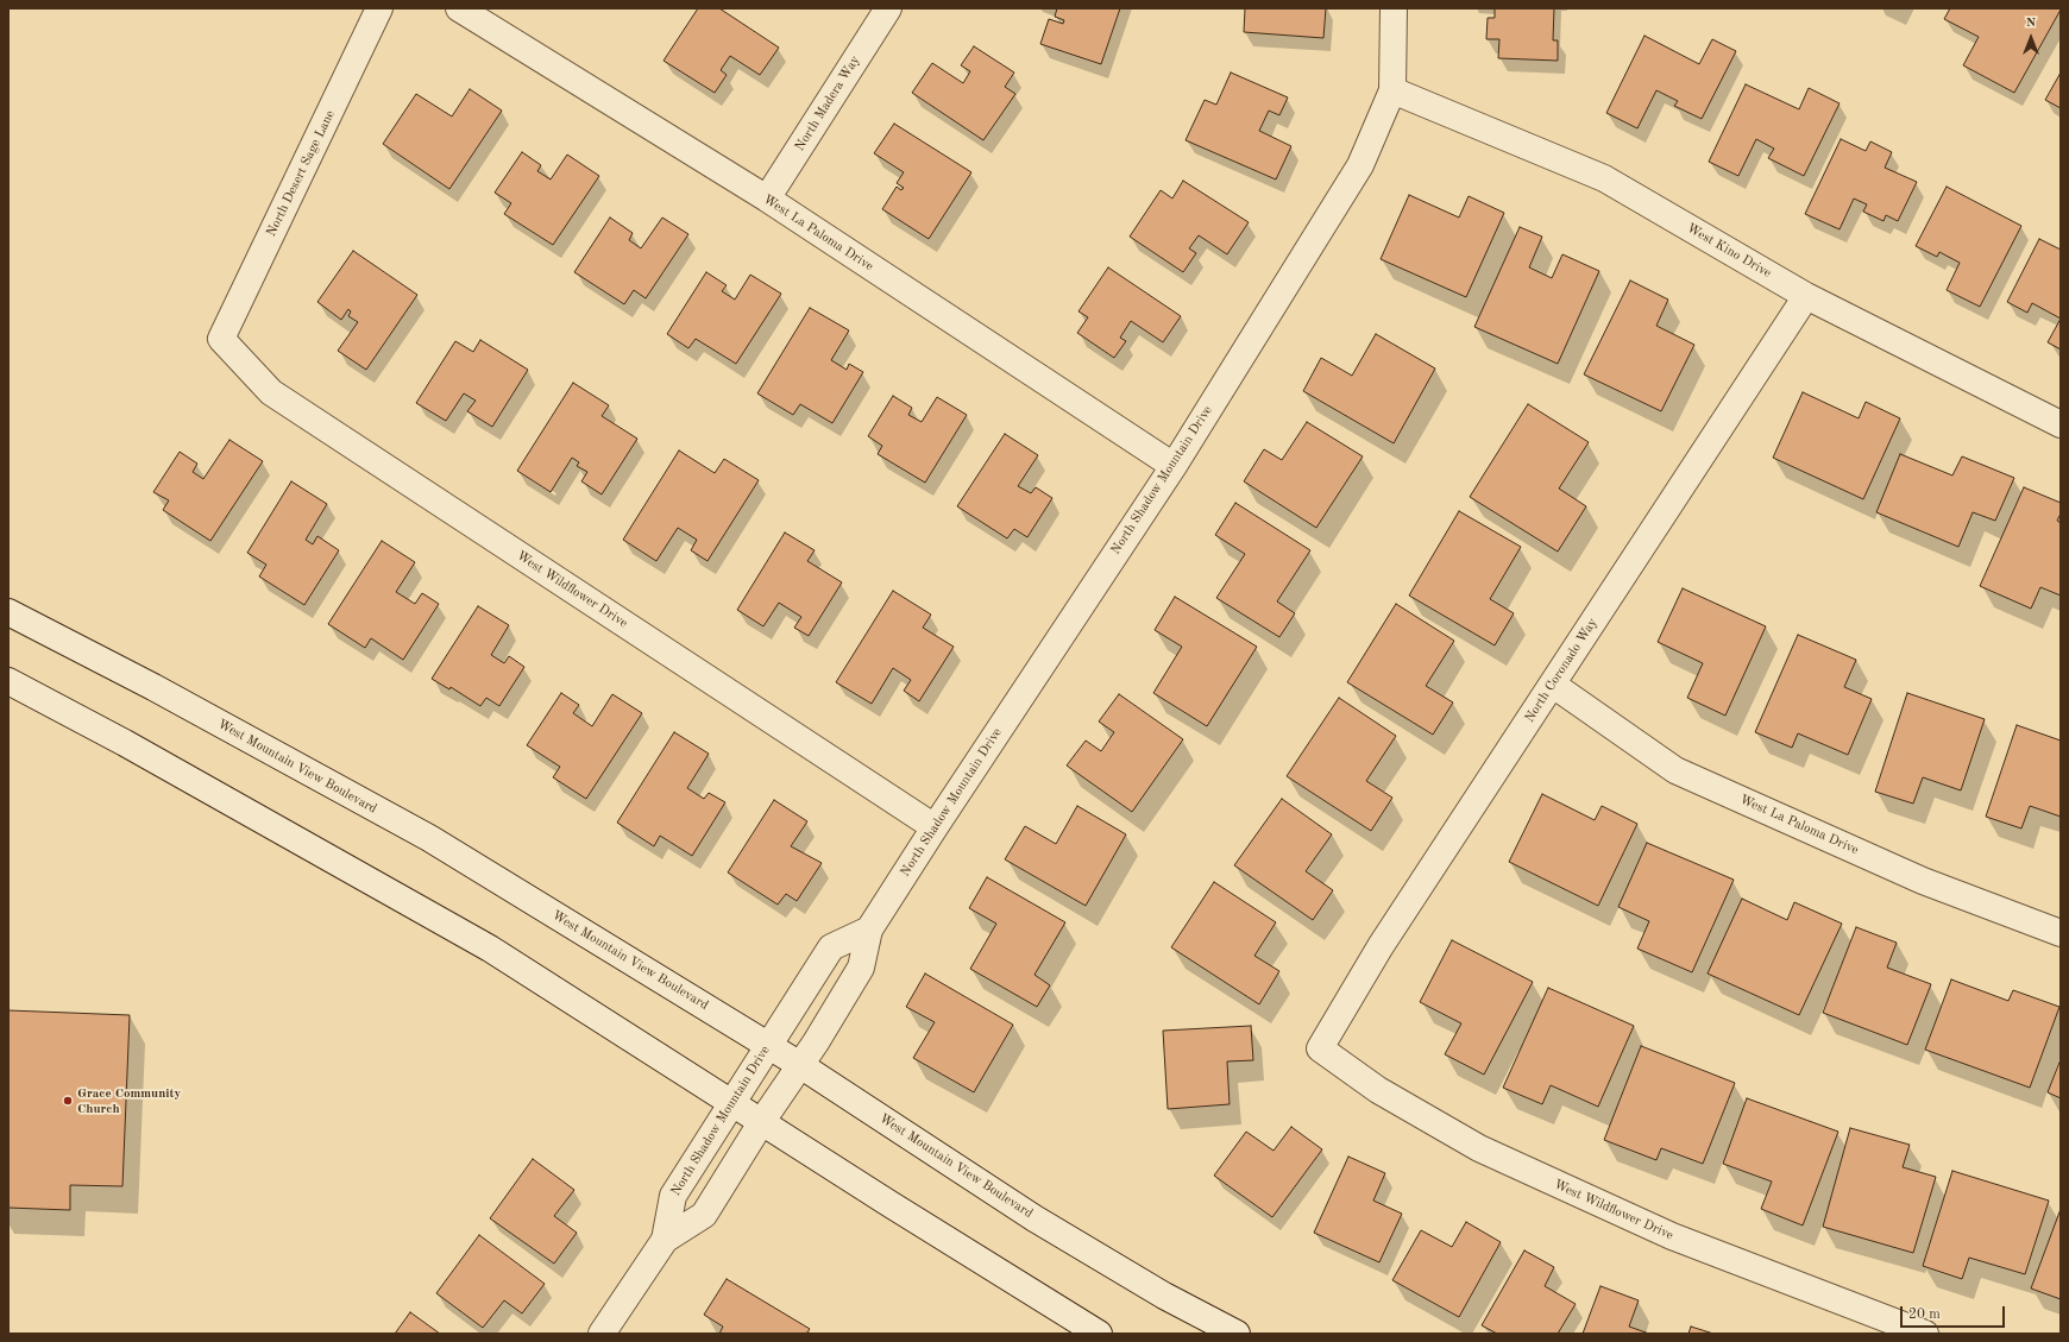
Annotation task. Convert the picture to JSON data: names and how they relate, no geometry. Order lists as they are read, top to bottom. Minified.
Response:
{"streets":{"street":["North Madera Way","North Desert Sage Lane","West La Paloma Drive","West Kino Drive","North Shadow Mountain Drive","West Wildflower Drive","North Coronado Way","West Mountain View Boulevard"]},"crossings":[["North Madera Way","West La Paloma Drive"],["North Desert Sage Lane","West Wildflower Drive"],["West La Paloma Drive","North Shadow Mountain Drive"],["West La Paloma Drive","North Coronado Way"],["West Kino Drive","North Shadow Mountain Drive"],["West Kino Drive","North Coronado Way"],["North Shadow Mountain Drive","West Wildflower Drive"],["North Shadow Mountain Drive","West Mountain View Boulevard"],["West Wildflower Drive","North Coronado Way"]],"places":["Grace Community Church"],"scale_bar":"20 m","north":"top"}
